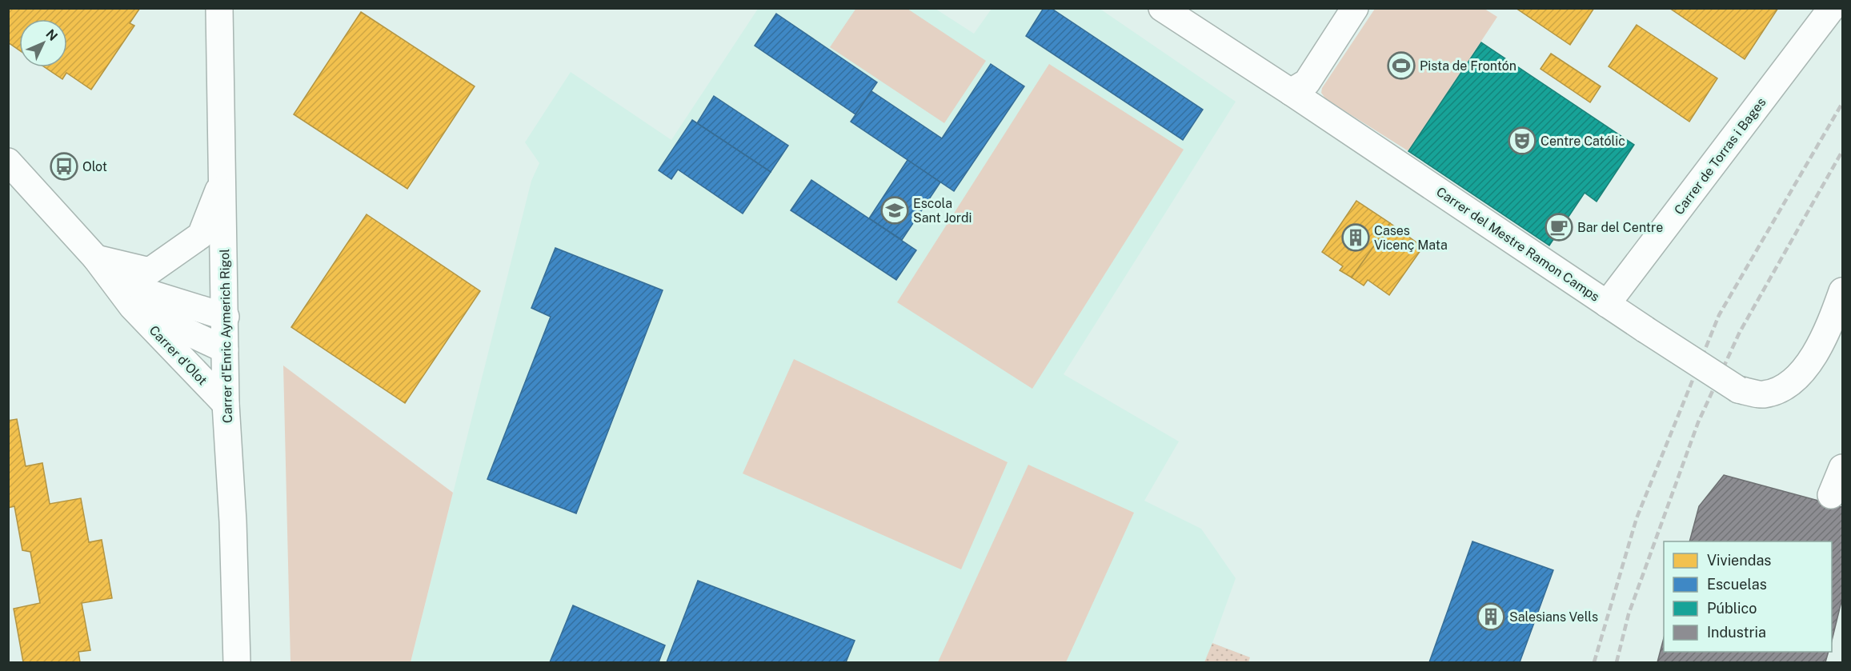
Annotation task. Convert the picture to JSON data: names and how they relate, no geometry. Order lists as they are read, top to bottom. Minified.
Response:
{"streets":{"street":["Carrer de Torras i Bages","Carrer del Mestre Ramon Camps","Carrer d'Enric Aymerich Rigol","Carrer d'Olot"]},"crossings":[["Carrer de Torras i Bages","Carrer del Mestre Ramon Camps"],["Carrer d'Enric Aymerich Rigol","Carrer d'Olot"]],"places":{"sports":["Pista de Frontón"],"theatre":["Centre Católic"],"bus stop":["Olot"],"school or university":["Escola Sant Jordi"],"cafe":["Bar del Centre"],"building":["Cases Vicenç Mata","Salesians Vells"]},"legend":["Viviendas","Escuelas","Público","Industria"],"north":"top right"}
